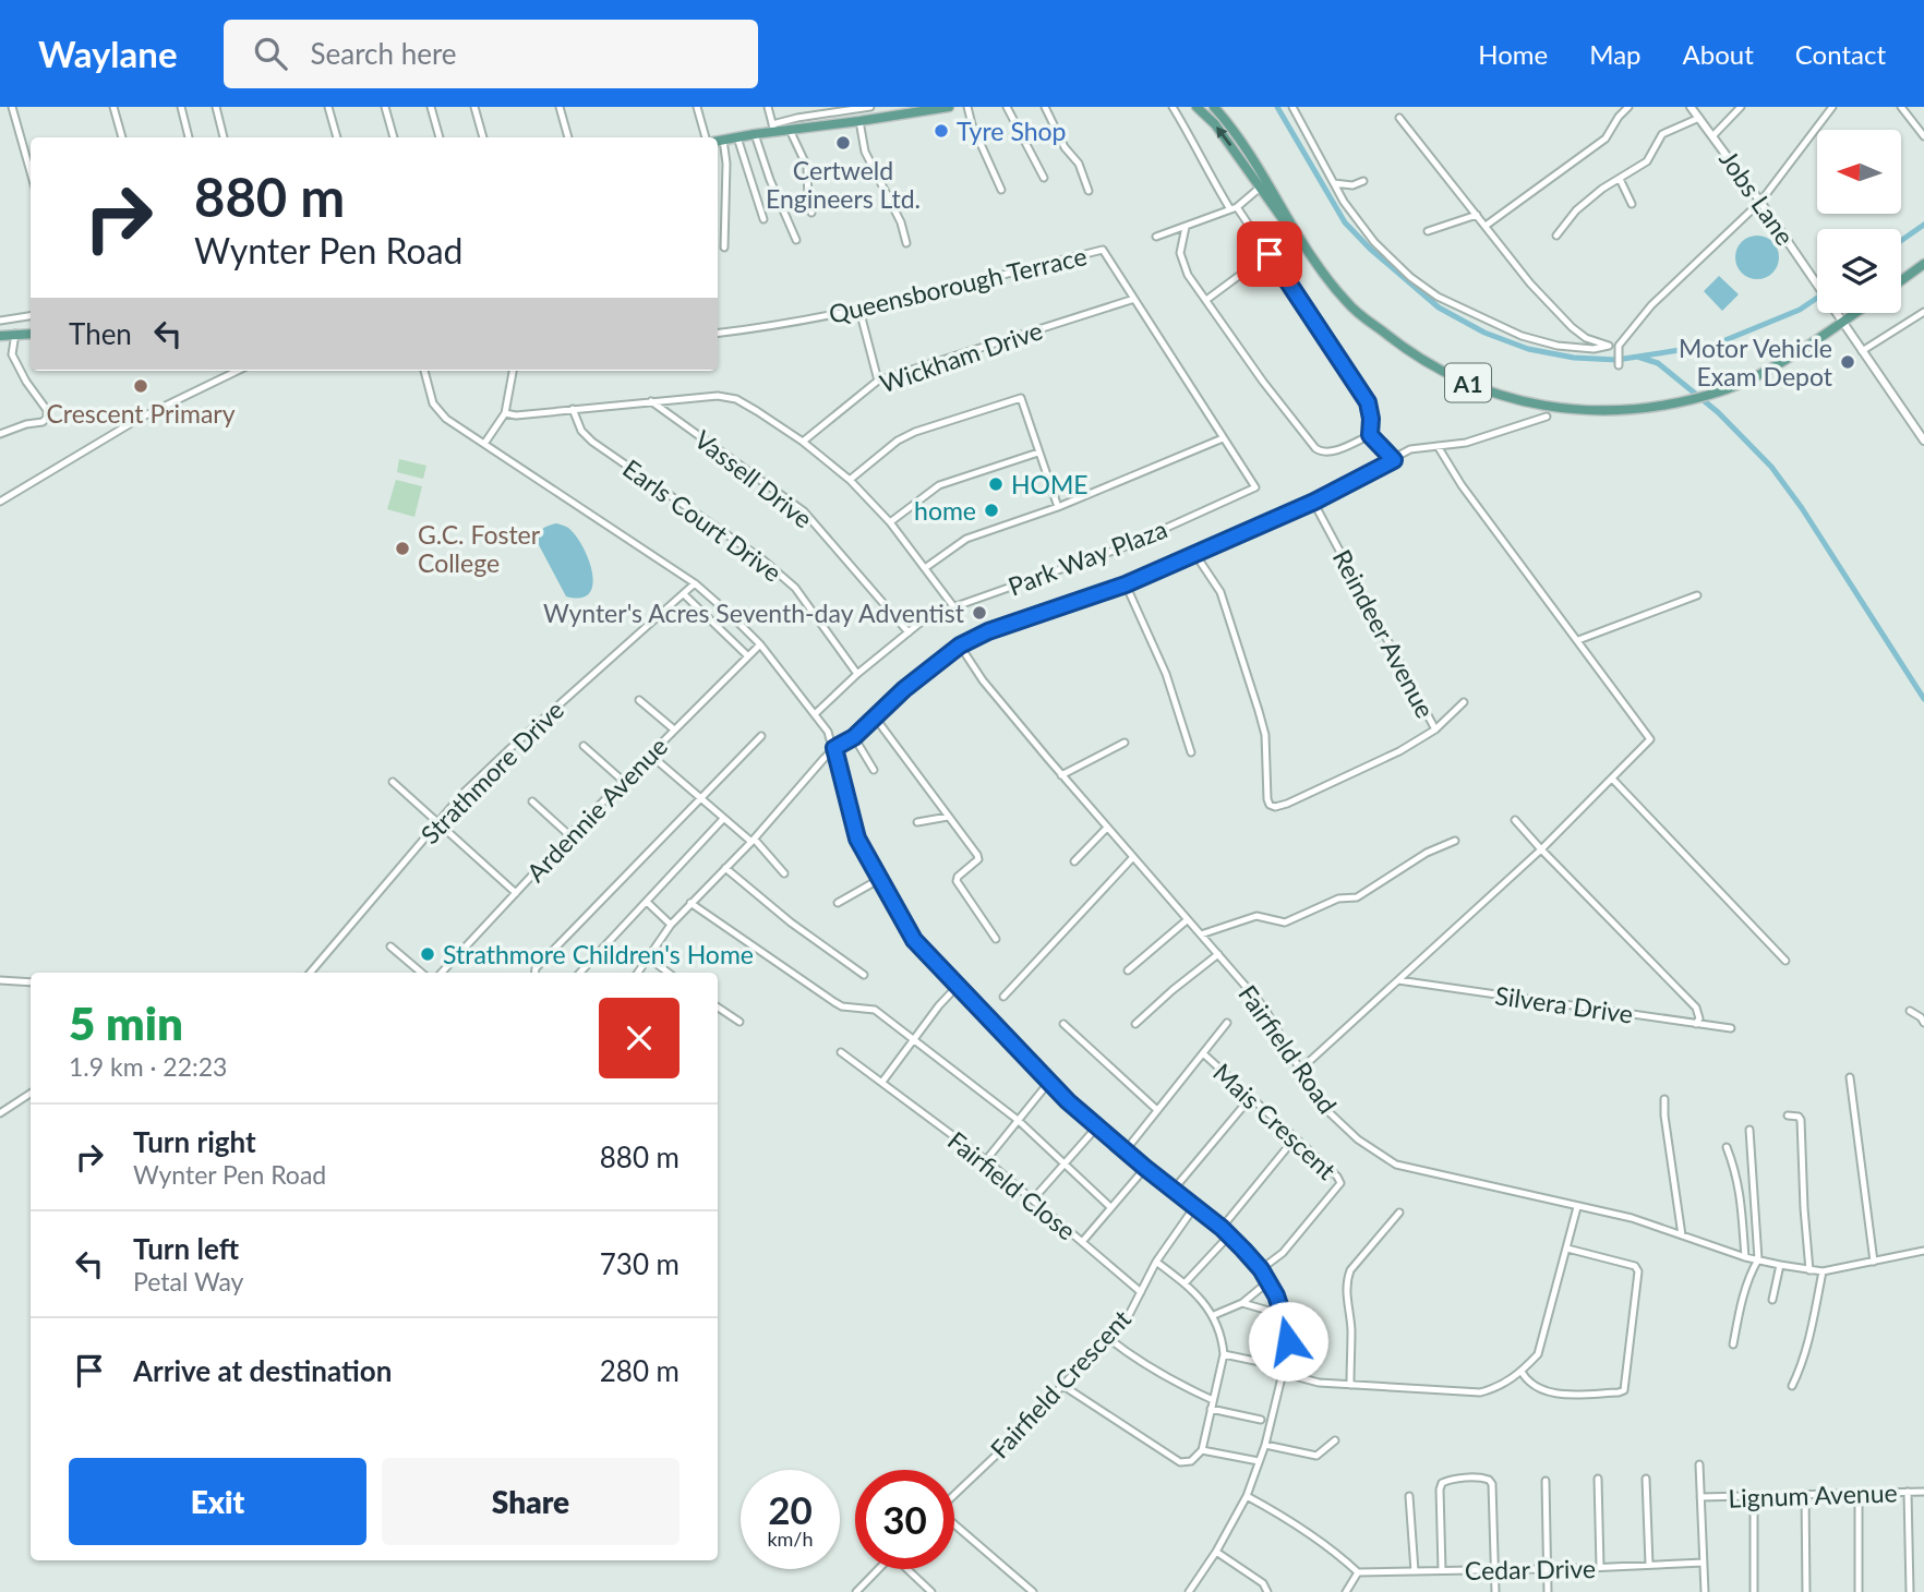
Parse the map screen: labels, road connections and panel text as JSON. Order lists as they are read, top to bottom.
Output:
{
  "streets": {
    "main road": ["A1"],
    "street": [
      "Jobs Lane",
      "Queensborough Terrace",
      "Wickham Drive",
      "Vassell Drive",
      "Earls Court Drive",
      "Park Way Plaza",
      "Reindeer Avenue",
      "Strathmore Drive",
      "Ardennie Avenue",
      "Silvera Drive",
      "Fairfield Road",
      "Mais Crescent",
      "Fairfield Close",
      "Fairfield Crescent",
      "Lignum Avenue",
      "Cedar Drive"
    ]
  },
  "crossings": [
    ["Jobs Lane", "A1"],
    ["Queensborough Terrace", "Wickham Drive"],
    ["Queensborough Terrace", "Park Way Plaza"],
    ["Vassell Drive", "Park Way Plaza"],
    ["Earls Court Drive", "Park Way Plaza"],
    ["Fairfield Close", "Fairfield Crescent"]
  ],
  "places": [
    "Tyre Shop",
    "Certweld Engineers Ltd.",
    "Motor Vehicle Exam Depot",
    "Crescent Primary",
    "HOME",
    "home",
    "G.C. Foster College",
    "Wynter's Acres Seventh-day Adventist",
    "Strathmore Children's Home"
  ],
  "north": "left",
  "page": {
    "header": "Waylane",
    "search": "Search here",
    "nav": [
      "Home",
      "Map",
      "About",
      "Contact"
    ],
    "turn": ["880 m", "Wynter Pen Road"],
    "then": "Then",
    "heading": ["5 min", "1.9 km · 22:23"],
    "list": [
      {
        "name": "Turn right",
        "note": "Wynter Pen Road",
        "value": "880 m"
      },
      {
        "name": "Turn left",
        "note": "Petal Way",
        "value": "730 m"
      },
      {
        "name": "Arrive at destination",
        "value": "280 m"
      }
    ],
    "buttons": ["Exit", "Share"],
    "speed": "20 km/h",
    "limit": "30"
  }
}
